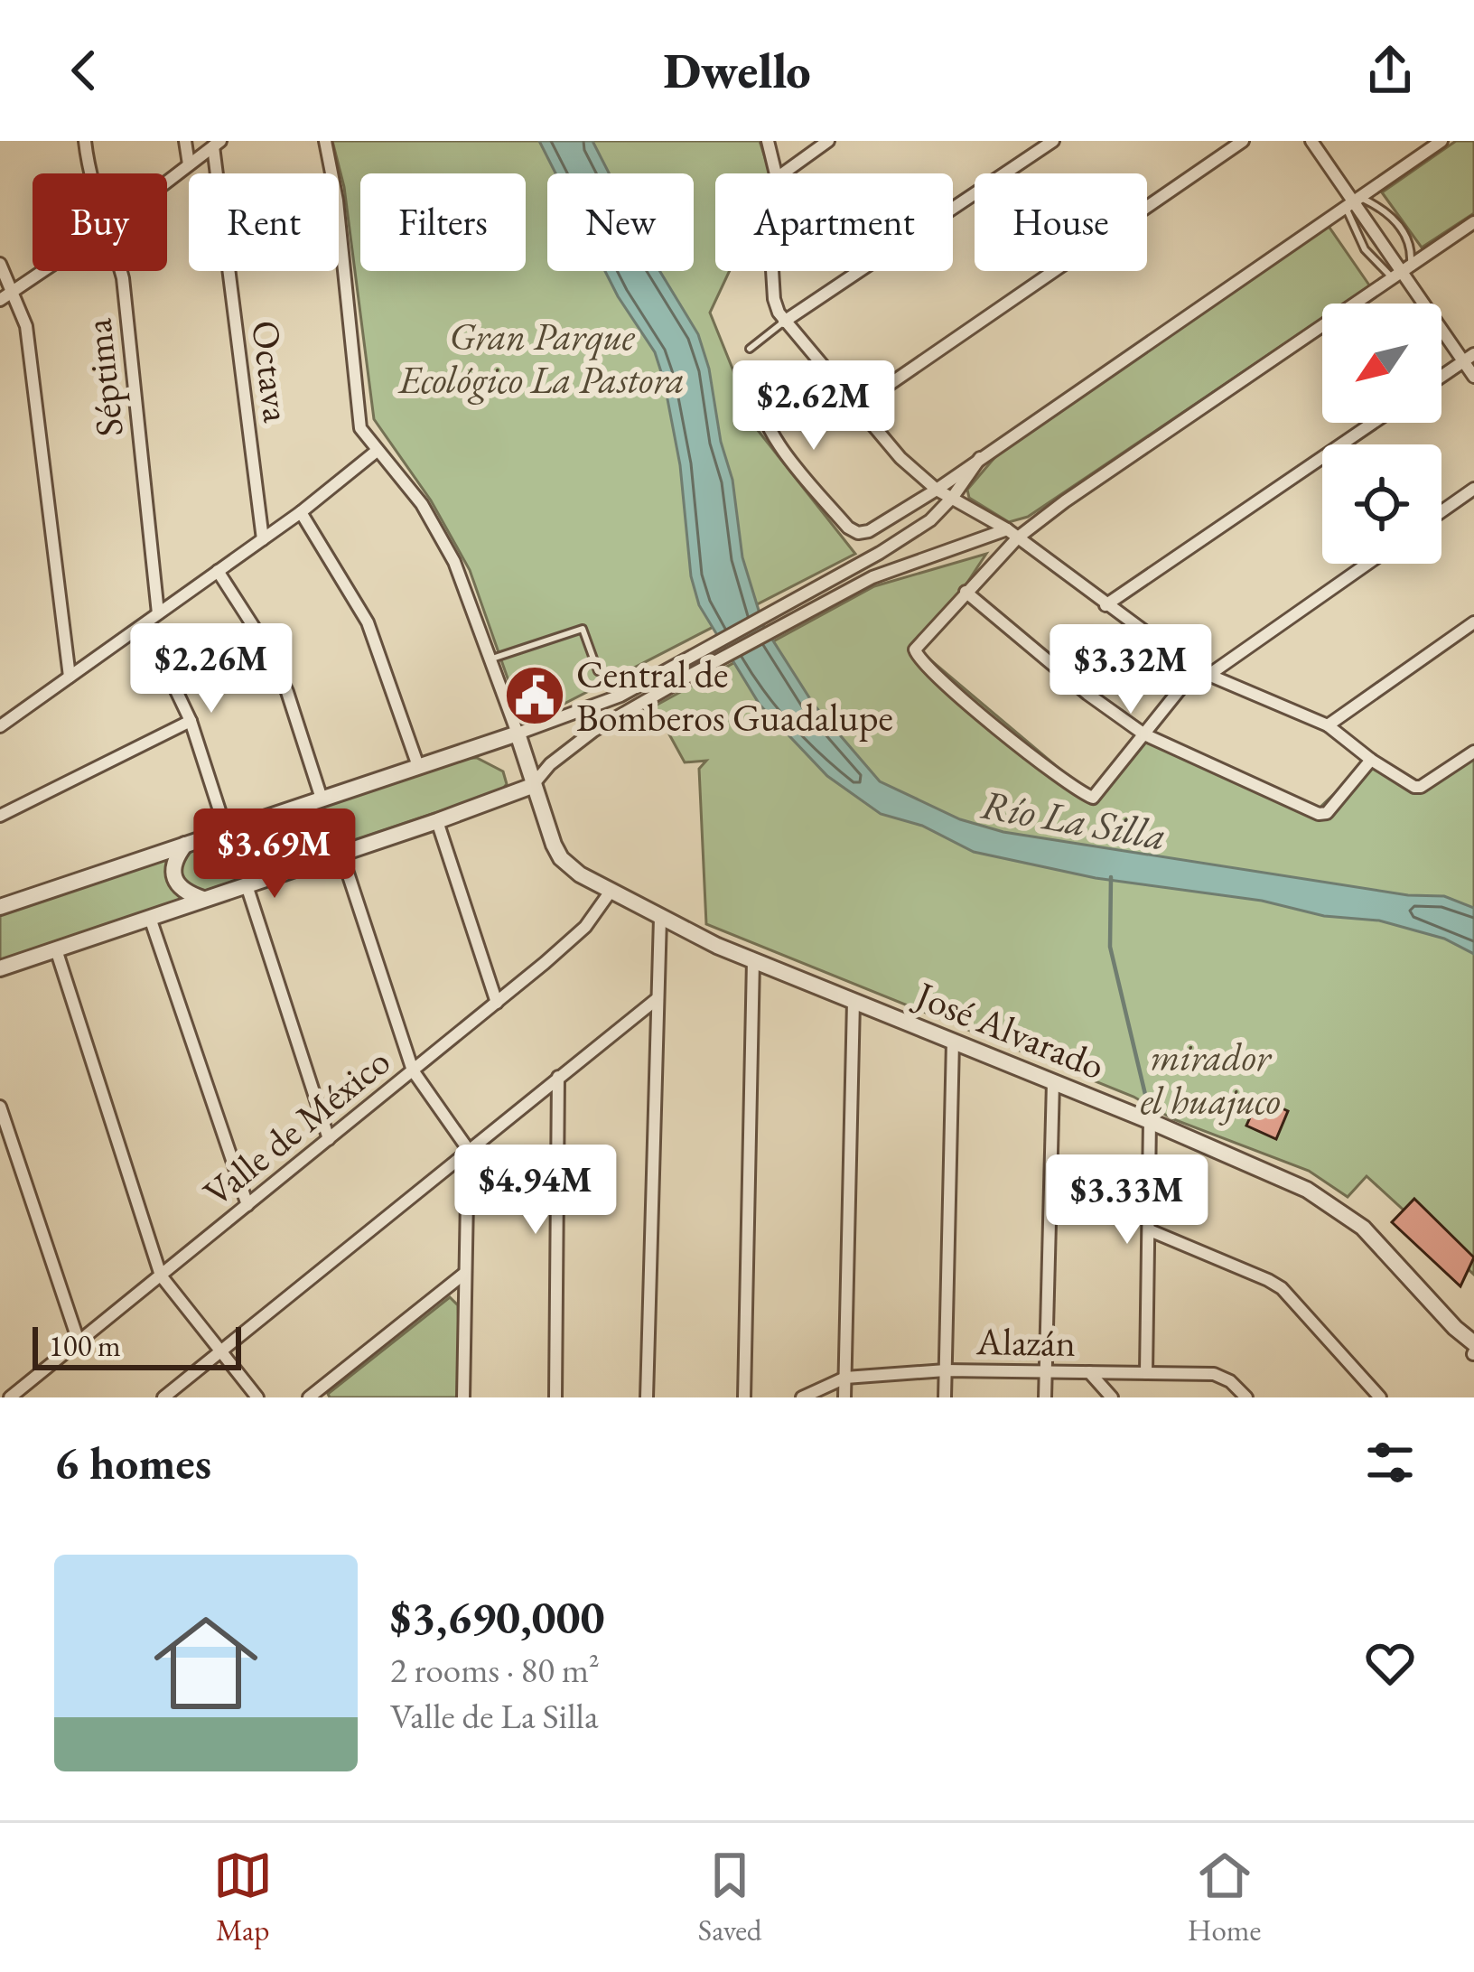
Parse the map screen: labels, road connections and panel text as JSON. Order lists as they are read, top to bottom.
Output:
{
  "streets": {
    "street": [
      "Octava",
      "Séptima",
      "José Alvarado",
      "Valle de México",
      "Alazán"
    ]
  },
  "crossings": [
    ["José Alvarado", "Valle de México"]
  ],
  "water": ["Río La Silla"],
  "parks": ["Gran Parque Ecológico La Pastora", "mirador el huajuco"],
  "places": {
    "public building": ["Central de Bomberos Guadalupe"]
  },
  "scale_bar": "100 m",
  "north": "bottom left",
  "page": {
    "header": "Dwello",
    "chip": [
      "Buy",
      "Rent",
      "Filters",
      "New",
      "Apartment",
      "House"
    ],
    "price": [
      "$2.62M",
      "$2.26M",
      "$3.32M",
      "$3.69M",
      "$4.94M",
      "$3.33M"
    ],
    "scale": "100 m",
    "heading": "6 homes",
    "list": [
      {
        "name": "$3,690,000",
        "note": "2 rooms · 80 m² · Valle de La Silla"
      }
    ],
    "tabs": ["Map", "Saved", "Home"]
  }
}
